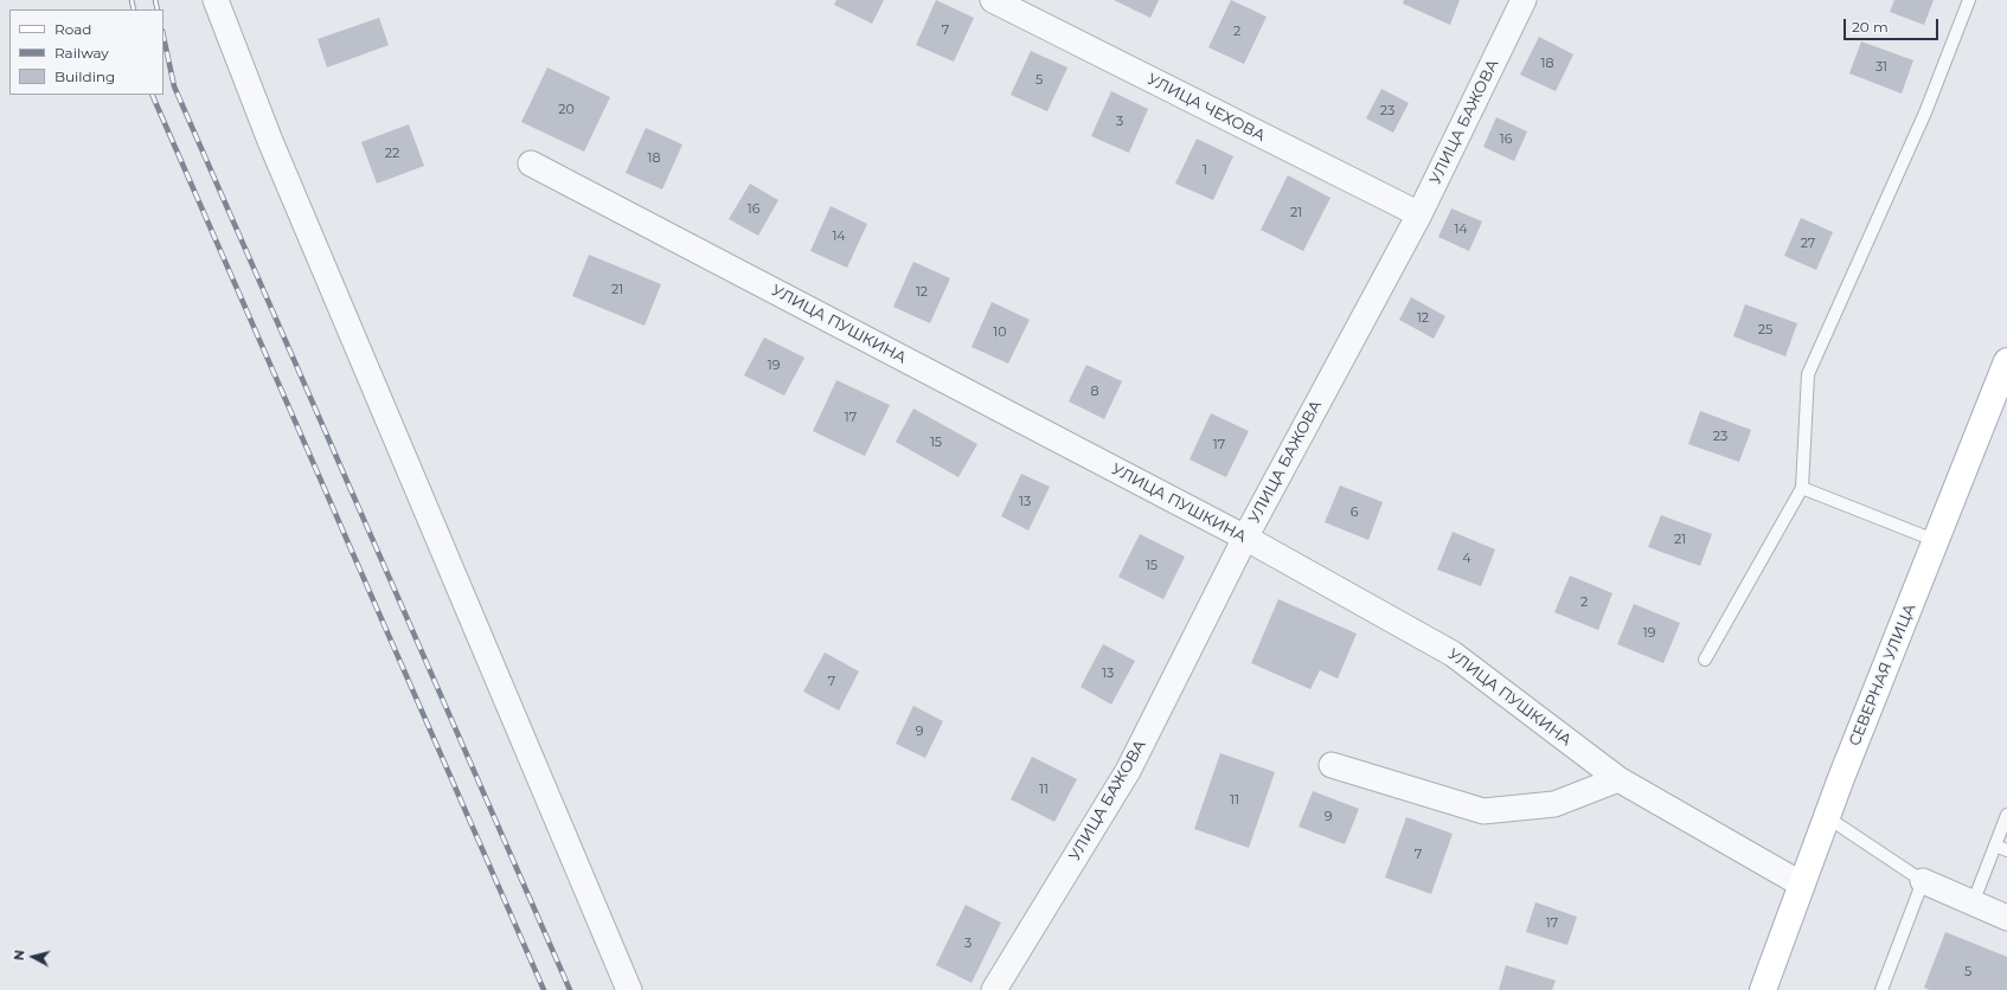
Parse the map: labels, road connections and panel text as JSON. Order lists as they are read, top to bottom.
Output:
{
  "streets": {
    "main road": ["СЕВЕРНАЯ УЛИЦА"],
    "street": ["УЛИЦА ЧЕХОВА", "УЛИЦА БАЖОВА", "УЛИЦА ПУШКИНА"]
  },
  "crossings": [
    ["УЛИЦА ЧЕХОВА", "УЛИЦА БАЖОВА"],
    ["УЛИЦА БАЖОВА", "УЛИЦА ПУШКИНА"],
    ["УЛИЦА ПУШКИНА", "СЕВЕРНАЯ УЛИЦА"]
  ],
  "house_numbers": [
    "7",
    "2",
    "18",
    "31",
    "5",
    "20",
    "23",
    "3",
    "16",
    "22",
    "18",
    "1",
    "16",
    "21",
    "14",
    "14",
    "27",
    "21",
    "12",
    "12",
    "25",
    "10",
    "19",
    "8",
    "17",
    "23",
    "15",
    "17",
    "13",
    "6",
    "21",
    "4",
    "15",
    "2",
    "19",
    "13",
    "7",
    "9",
    "11",
    "11",
    "9",
    "7",
    "17",
    "3",
    "5"
  ],
  "legend": ["Road", "Railway", "Building"],
  "scale_bar": "20 m",
  "north": "left"
}
